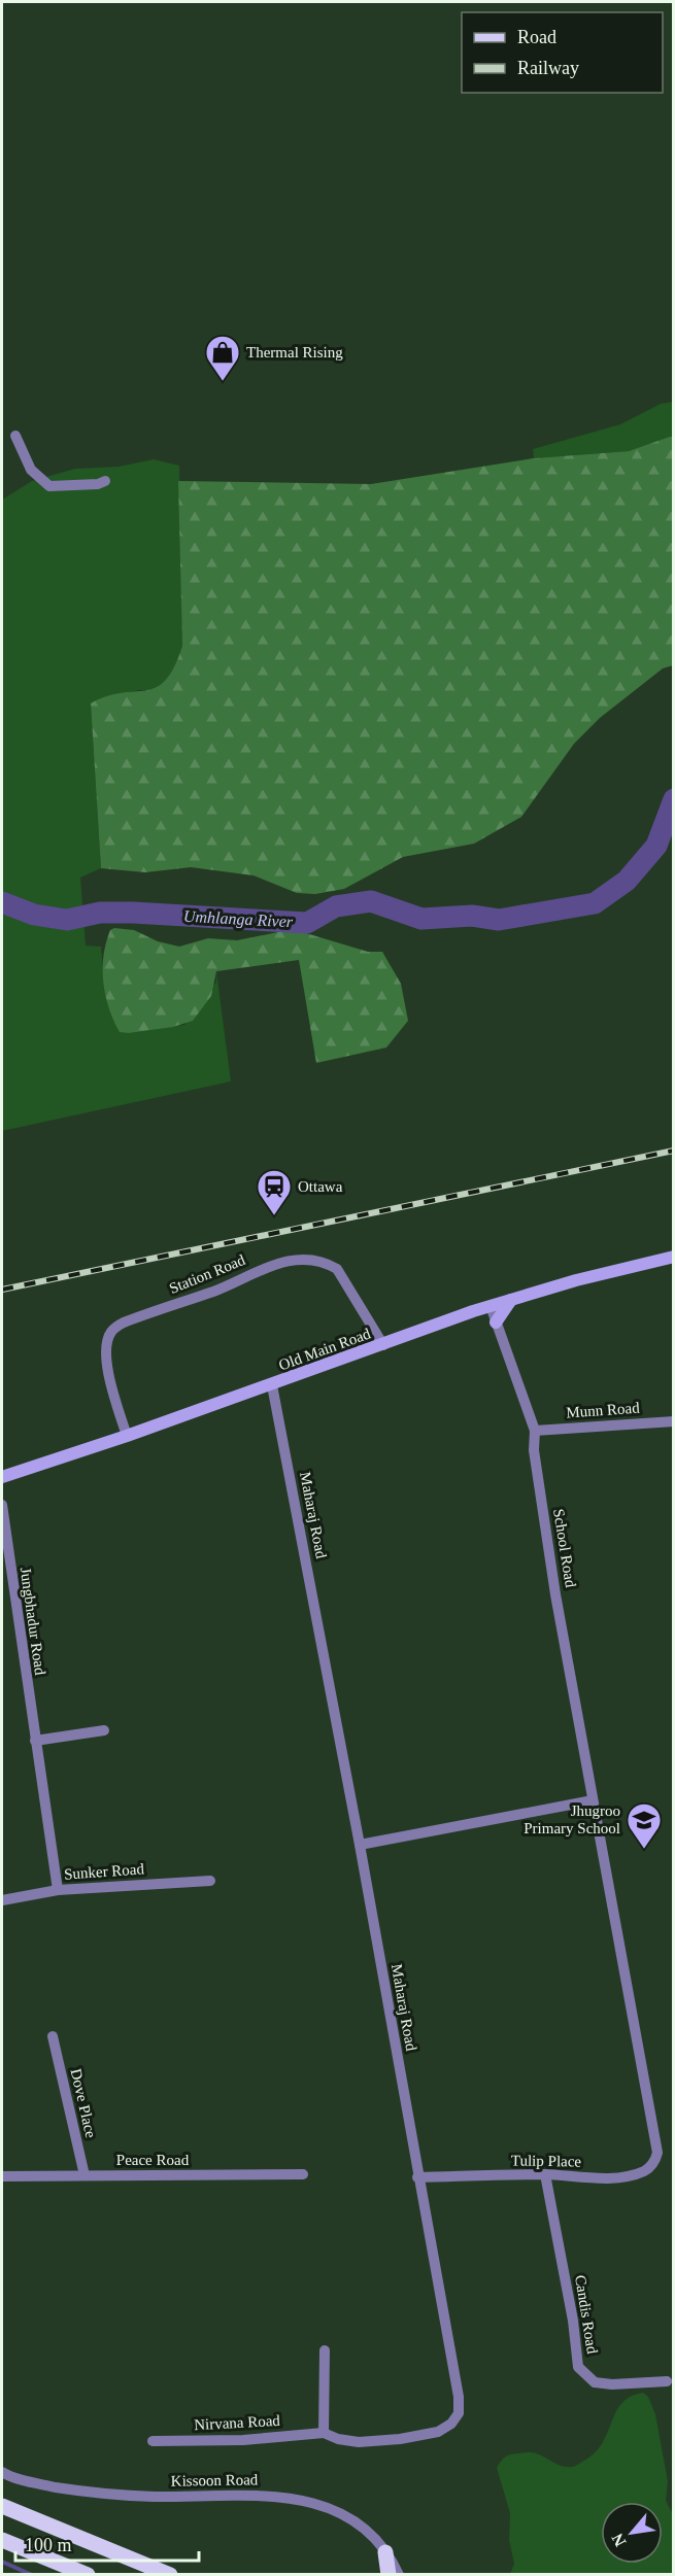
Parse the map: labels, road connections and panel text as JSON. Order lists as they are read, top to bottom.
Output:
{
  "streets": {
    "street": [
      "Station Road",
      "Old Main Road",
      "Munn Road",
      "Maharaj Road",
      "School Road",
      "Jungbhadur Road",
      "Sunker Road",
      "Dove Place",
      "Peace Road",
      "Tulip Place",
      "Candis Road",
      "Nirvana Road",
      "Kissoon Road"
    ]
  },
  "crossings": [
    ["Station Road", "Old Main Road"],
    ["Old Main Road", "Maharaj Road"],
    ["Old Main Road", "School Road"],
    ["Munn Road", "School Road"],
    ["Maharaj Road", "Tulip Place"],
    ["Maharaj Road", "Nirvana Road"],
    ["School Road", "Tulip Place"],
    ["Jungbhadur Road", "Sunker Road"],
    ["Dove Place", "Peace Road"],
    ["Tulip Place", "Candis Road"]
  ],
  "water": ["Umhlanga River"],
  "places": {
    "shop": ["Thermal Rising"],
    "station": ["Ottawa"],
    "school or university": ["Jhugroo Primary School"]
  },
  "legend": ["Road", "Railway"],
  "scale_bar": "100 m",
  "north": "bottom left"
}
